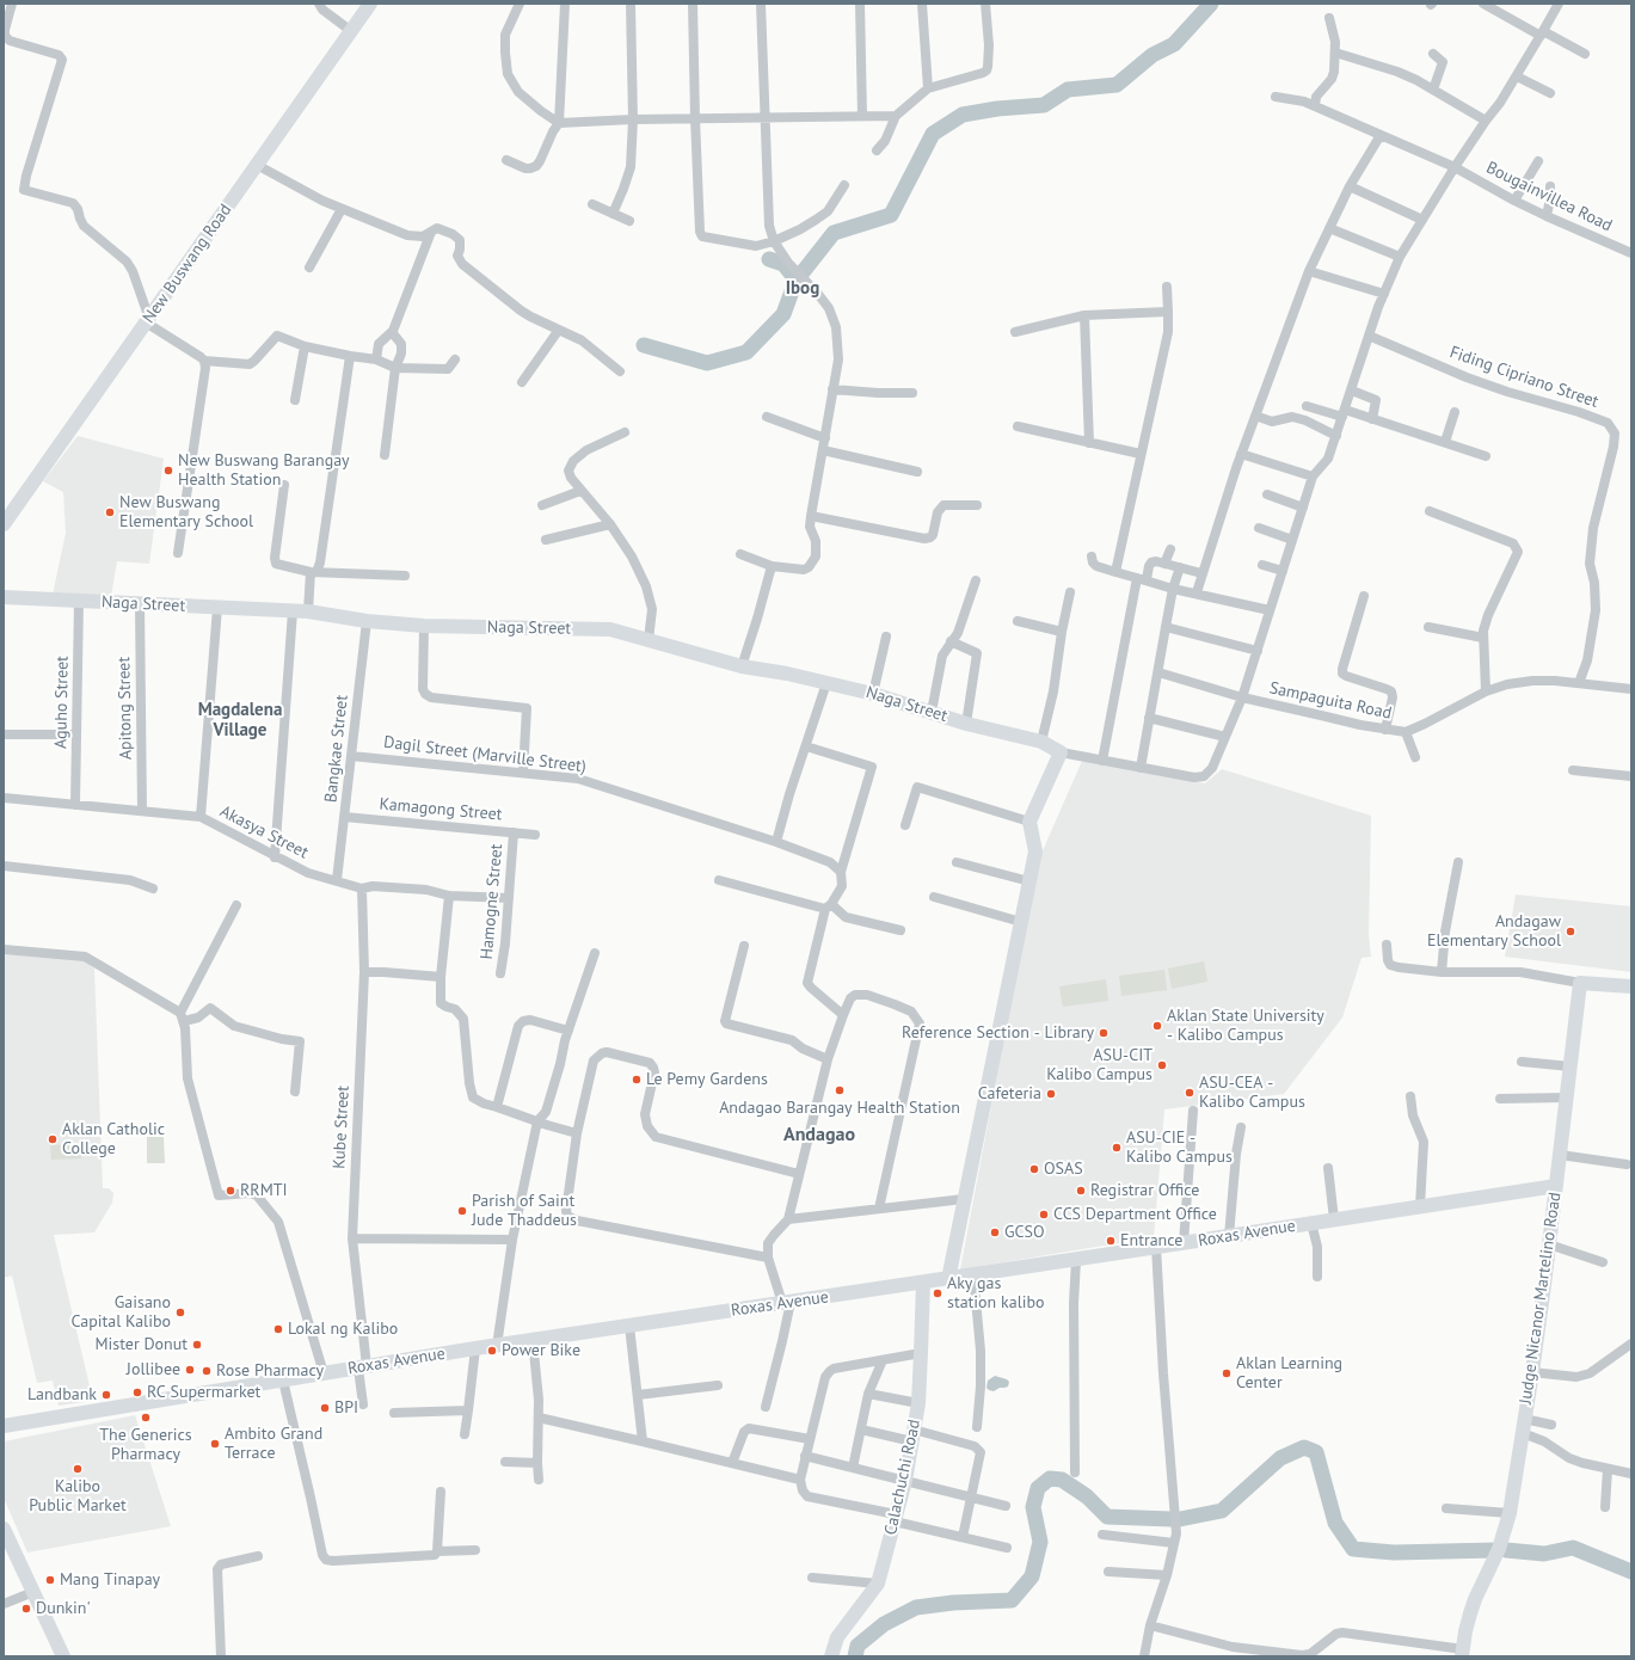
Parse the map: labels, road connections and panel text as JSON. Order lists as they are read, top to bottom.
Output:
{
  "streets": {
    "street": [
      "Bougainvillea Road",
      "New Buswang Road",
      "Fiding Cipriano Street",
      "Naga Street",
      "Sampaguita Road",
      "Aguho Street",
      "Apitong Street",
      "Bangkae Street",
      "Dagil Street (Marville Street)",
      "Kamagong Street",
      "Akasya Street",
      "Hamogne Street",
      "Kube Street",
      "Roxas Avenue",
      "Judge Nicanor Martelino Road",
      "Calachuchi Road"
    ]
  },
  "crossings": [
    ["Fiding Cipriano Street", "Sampaguita Road"],
    ["Naga Street", "Aguho Street"],
    ["Naga Street", "Apitong Street"],
    ["Naga Street", "Bangkae Street"],
    ["Aguho Street", "Akasya Street"],
    ["Apitong Street", "Akasya Street"],
    ["Bangkae Street", "Dagil Street (Marville Street)"],
    ["Bangkae Street", "Kamagong Street"],
    ["Bangkae Street", "Akasya Street"],
    ["Kamagong Street", "Hamogne Street"],
    ["Akasya Street", "Hamogne Street"],
    ["Akasya Street", "Kube Street"],
    ["Kube Street", "Roxas Avenue"],
    ["Roxas Avenue", "Judge Nicanor Martelino Road"],
    ["Roxas Avenue", "Calachuchi Road"]
  ],
  "districts": ["Ibog", "Magdalena Village", "Andagao"],
  "places": [
    "New Buswang Barangay Health Station",
    "New Buswang Elementary School",
    "Andagaw Elementary School",
    "Aklan State University - Kalibo Campus",
    "Reference Section - Library",
    "ASU-CIT Kalibo Campus",
    "Le Pemy Gardens",
    "Andagao Barangay Health Station",
    "ASU-CEA - Kalibo Campus",
    "Cafeteria",
    "Aklan Catholic College",
    "ASU-CIE - Kalibo Campus",
    "OSAS",
    "RRMTI",
    "Registrar Office",
    "Parish of Saint Jude Thaddeus",
    "CCS Department Office",
    "GCSO",
    "Entrance",
    "Aky gas station kalibo",
    "Gaisano Capital Kalibo",
    "Lokal ng Kalibo",
    "Mister Donut",
    "Power Bike",
    "Jollibee",
    "Rose Pharmacy",
    "Aklan Learning Center",
    "RC Supermarket",
    "Landbank",
    "BPI",
    "The Generics Pharmacy",
    "Ambito Grand Terrace",
    "Kalibo Public Market",
    "Mang Tinapay",
    "Dunkin'"
  ]
}
